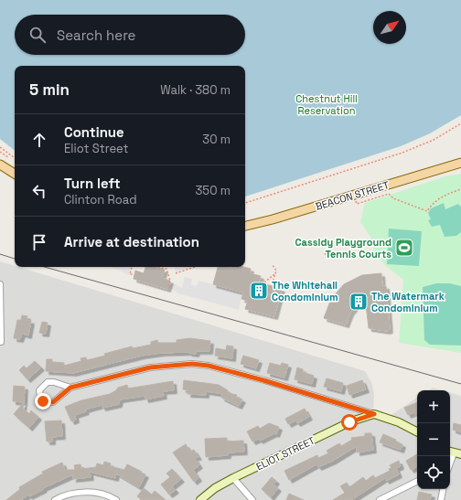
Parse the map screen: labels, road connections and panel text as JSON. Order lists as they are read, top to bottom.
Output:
{
  "streets": {
    "main road": ["BEACON STREET"],
    "street": ["ELIOT STREET"]
  },
  "parks": ["Chestnut Hill Reservation"],
  "places": {
    "sports": ["Cassidy Playground Tennis Courts"],
    "building": ["The Whitehall Condominium", "The Watermark Condominium"]
  },
  "north": "top right",
  "page": {
    "search": "Search here",
    "heading": ["5 min", "Walk · 380 m"],
    "list": [
      ["Continue", "Eliot Street", "30 m"],
      ["Turn left", "Clinton Road", "350 m"],
      "Arrive at destination"
    ],
    "map_buttons": ["+", "−"]
  }
}
